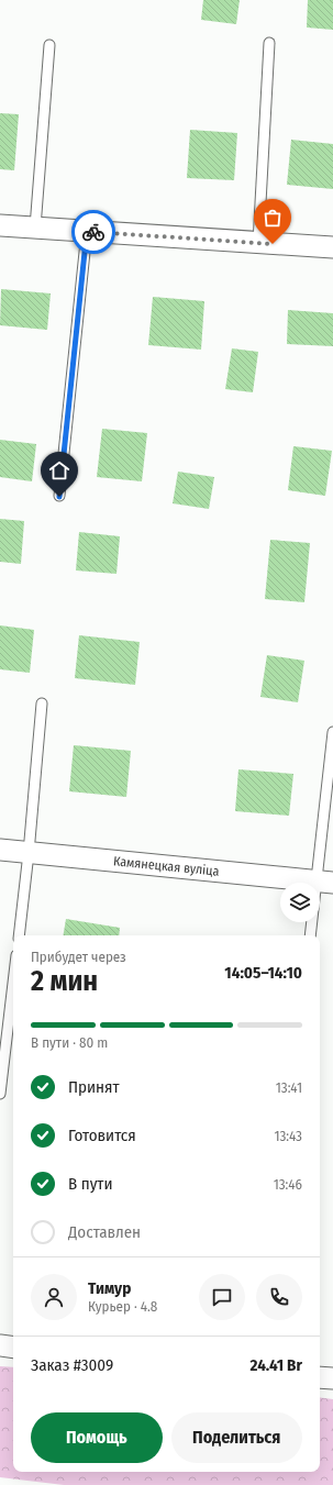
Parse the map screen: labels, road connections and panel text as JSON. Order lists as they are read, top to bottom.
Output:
{
  "streets": {
    "street": ["Камянецкая вуліца"]
  },
  "page": {
    "heading": ["2 мин", "Прибудет через", "14:05–14:10"],
    "panel": [
      "Тимур",
      "Курьер · 4.8",
      "Заказ #3009",
      "24.41 Br"
    ],
    "bar": "В пути · 80 m",
    "list": [
      ["Принят", "13:41"],
      ["Готовится", "13:43"],
      ["В пути", "13:46"],
      "Доставлен"
    ],
    "buttons": ["Помощь", "Поделиться"]
  }
}
